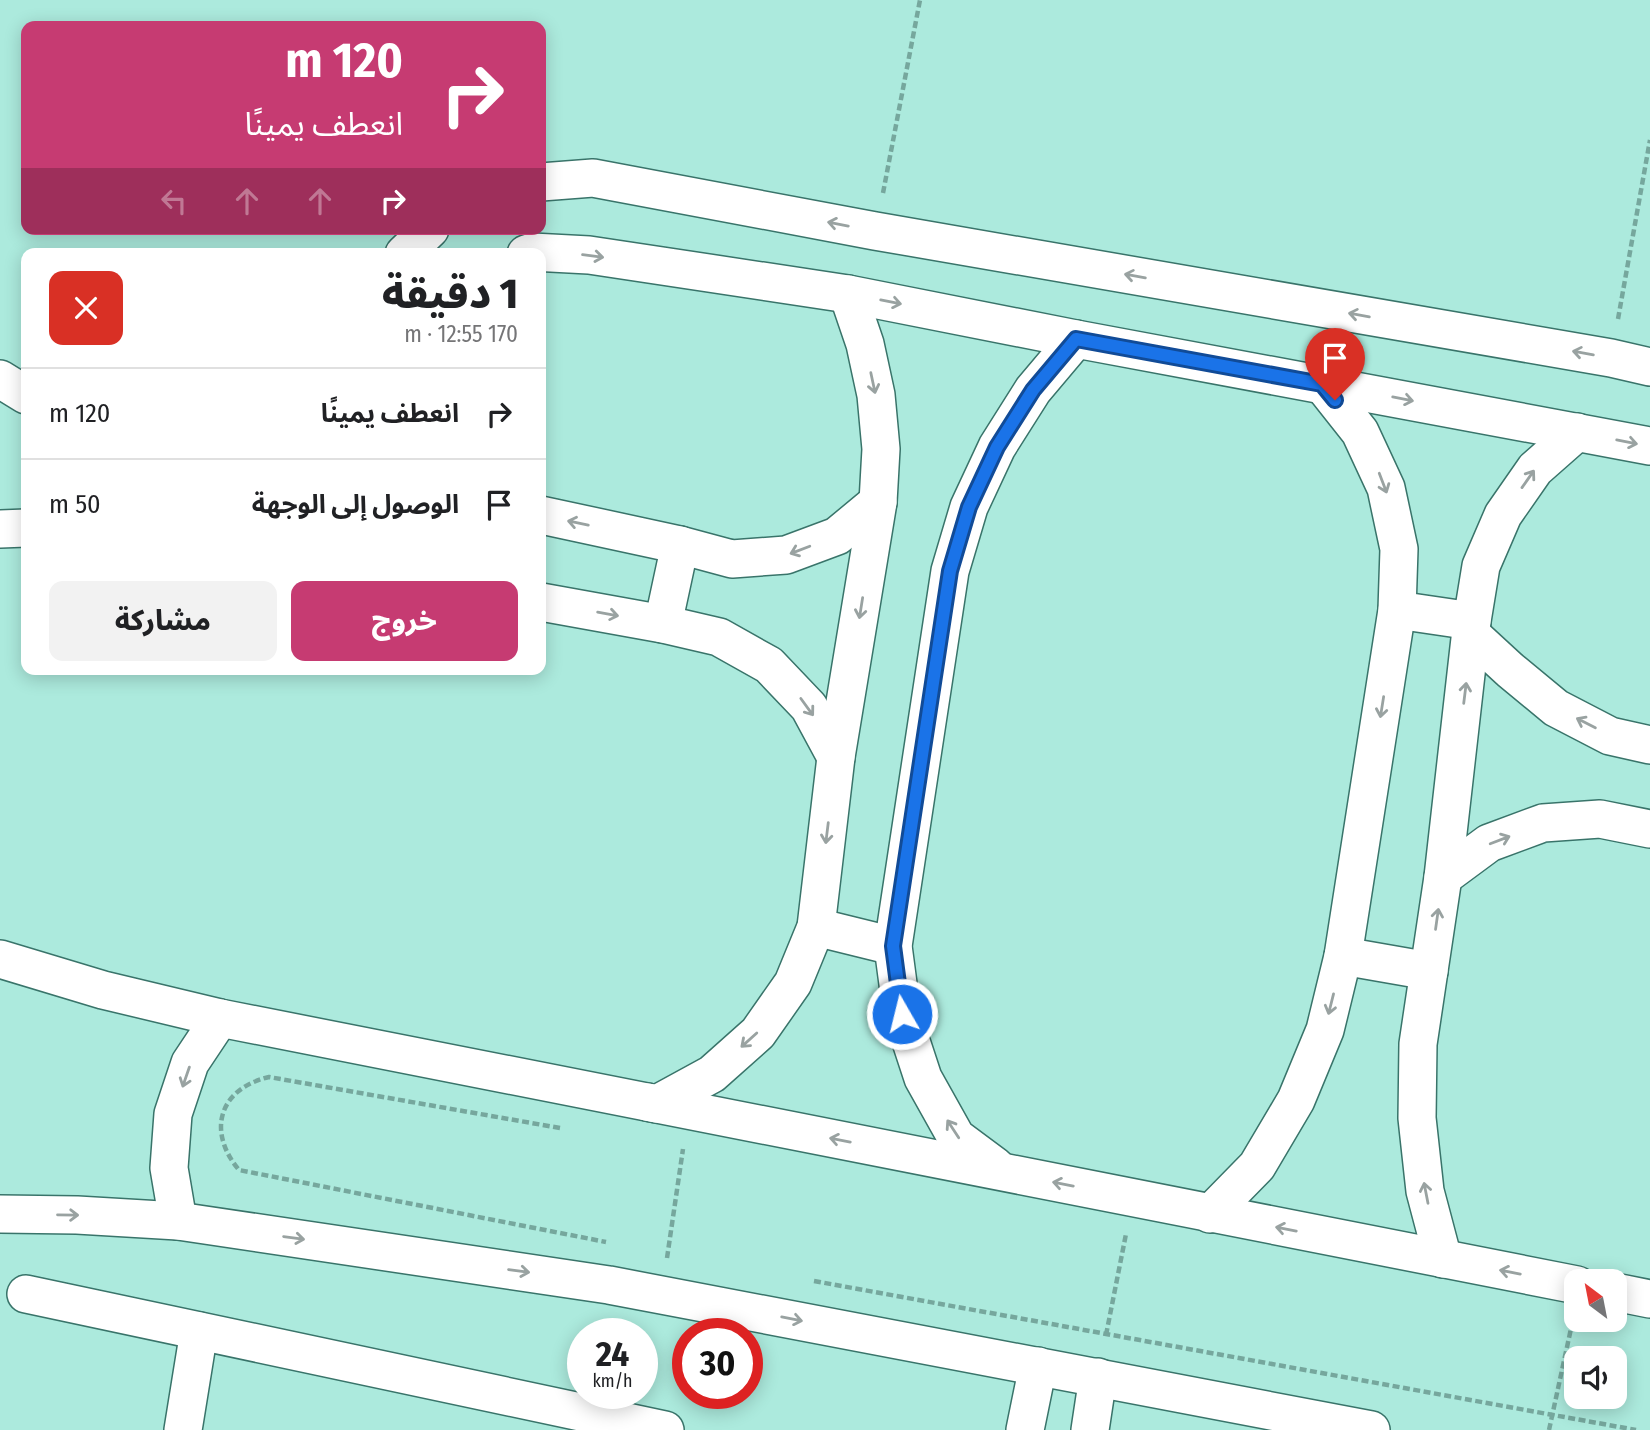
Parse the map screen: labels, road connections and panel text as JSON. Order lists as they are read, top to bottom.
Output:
{
  "north": "top left",
  "page": {
    "turn": ["120 m", "انعطف يمينًا"],
    "heading": ["1 دقيقة", "170 m · 12:55"],
    "list": [
      {
        "name": "انعطف يمينًا",
        "value": "120 m"
      },
      {
        "name": "الوصول إلى الوجهة",
        "value": "50 m"
      }
    ],
    "buttons": ["خروج", "مشاركة"],
    "speed": "24 km/h",
    "limit": "30"
  }
}
